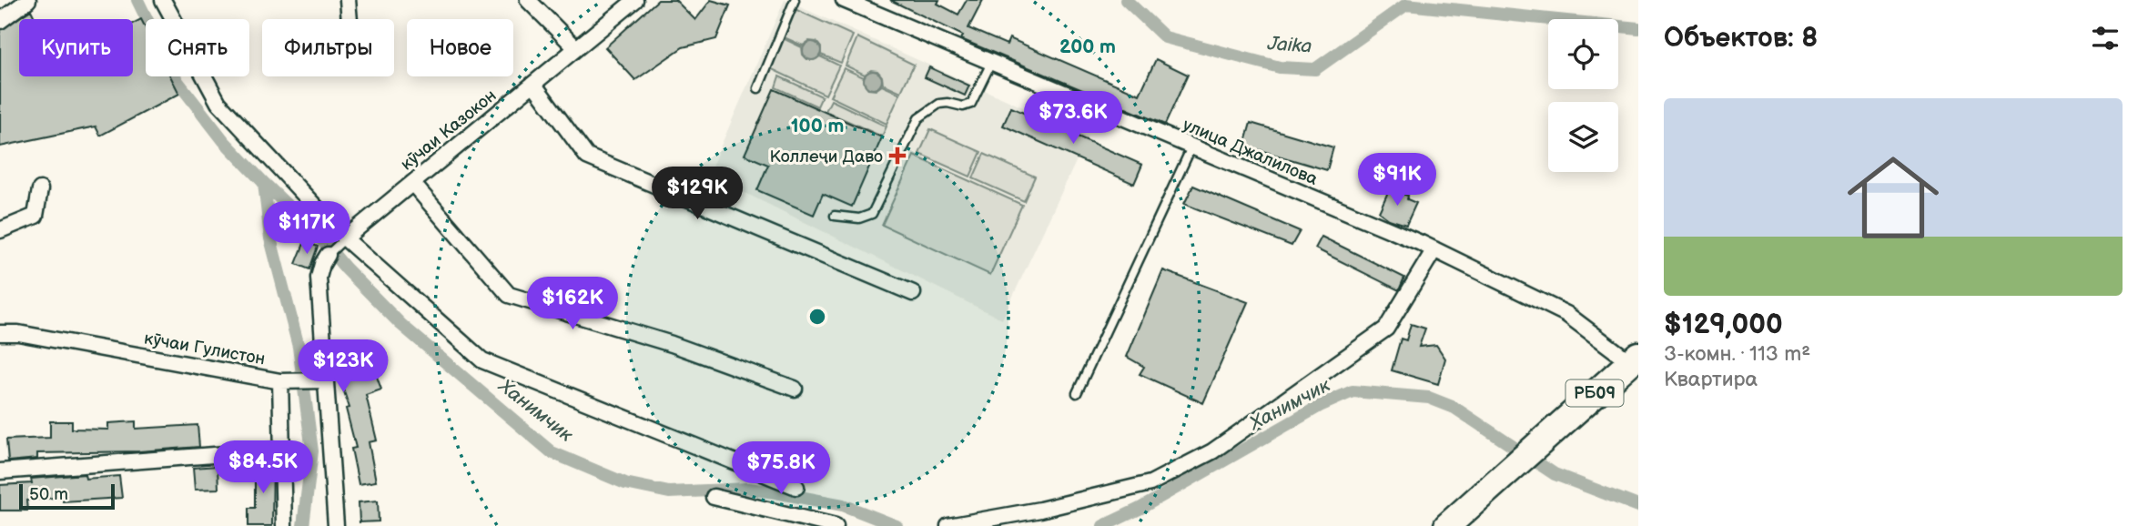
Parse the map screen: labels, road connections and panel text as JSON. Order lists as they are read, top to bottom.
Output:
{
  "streets": {
    "highway": ["РБ09"],
    "street": ["кӯчаи Казокон", "улица Джалилова", "кӯчаи Гулистон"]
  },
  "crossings": [
    ["улица Джалилова", "РБ09"]
  ],
  "water": ["Jaika", "Ханимчик"],
  "places": {
    "health": ["Коллеҷи Даво"]
  },
  "scale_bar": "50 m",
  "page": {
    "heading": "Объектов: 8",
    "chip": [
      "Купить",
      "Снять",
      "Фильтры",
      "Новое"
    ],
    "list": [
      {
        "name": "$129,000",
        "note": "3-комн. · 113 m² · Квартира"
      }
    ],
    "price": [
      "$73.6K",
      "$91K",
      "$129K",
      "$117K",
      "$162K",
      "$123K",
      "$84.5K",
      "$75.8K"
    ],
    "scale": "50 m"
  },
  "rings": ["200 m", "100 m"]
}
